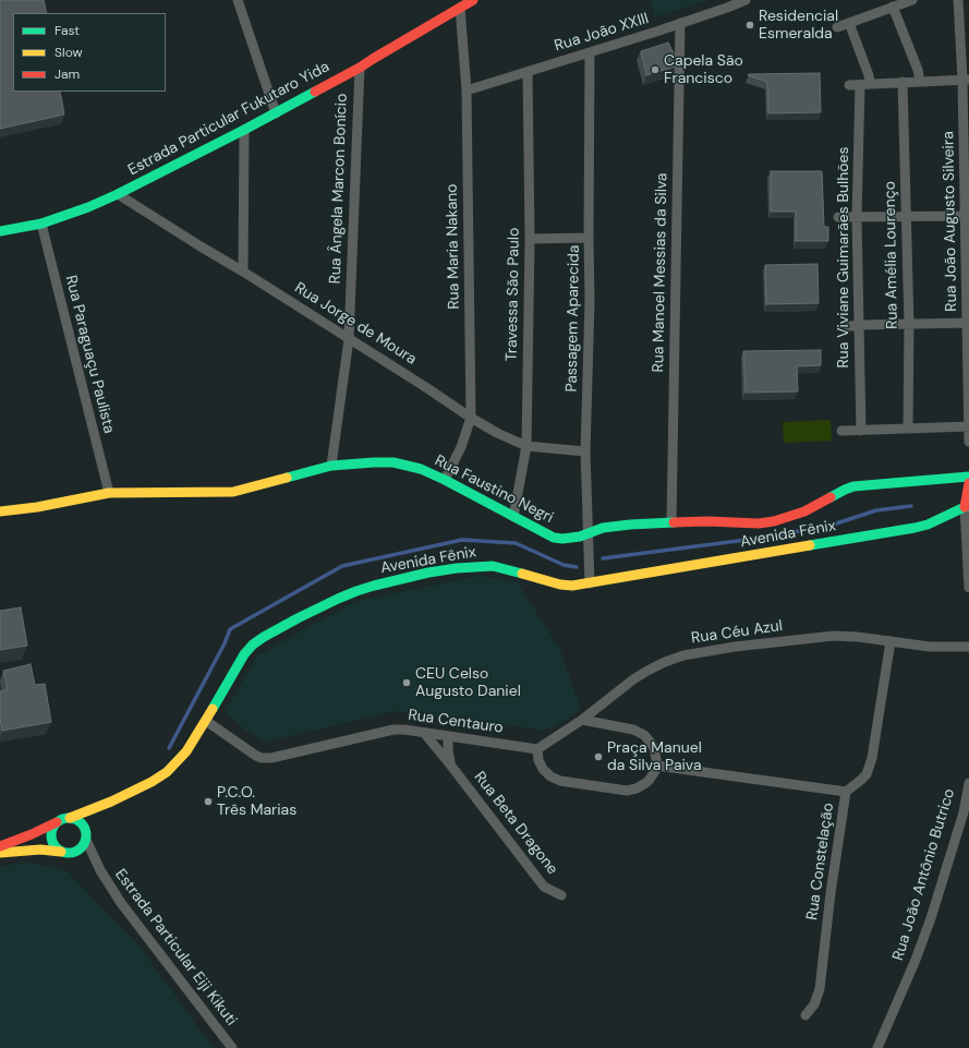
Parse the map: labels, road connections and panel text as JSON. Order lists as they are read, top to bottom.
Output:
{
  "streets": {
    "street": [
      "Rua João XXIII",
      "Estrada Particular Fukutaro Yida",
      "Rua Ângela Marcon Bonício",
      "Rua João Augusto Silveira",
      "Rua Maria Nakano",
      "Rua Amélia Lourenço",
      "Rua Viviane Guimarães Bulhões",
      "Rua Manoel Messias da Silva",
      "Travessa São Paulo",
      "Passagem Aparecida",
      "Rua Jorge de Moura",
      "Rua Paraguaçu Paulista",
      "Rua Faustino Negri",
      "Avenida Fênix",
      "Rua Céu Azul",
      "Rua Centauro",
      "Rua Beta Dragone",
      "Rua Constelação",
      "Rua João Antônio Butrico",
      "Estrada Particular Eiji Kikuti"
    ]
  },
  "crossings": [
    ["Rua João XXIII", "Rua Maria Nakano"],
    ["Rua João XXIII", "Rua Manoel Messias da Silva"],
    ["Rua João XXIII", "Travessa São Paulo"],
    ["Rua João XXIII", "Passagem Aparecida"],
    ["Estrada Particular Fukutaro Yida", "Rua Ângela Marcon Bonício"],
    ["Estrada Particular Fukutaro Yida", "Rua Maria Nakano"],
    ["Estrada Particular Fukutaro Yida", "Rua Jorge de Moura"],
    ["Estrada Particular Fukutaro Yida", "Rua Paraguaçu Paulista"],
    ["Rua Ângela Marcon Bonício", "Rua Jorge de Moura"],
    ["Rua Ângela Marcon Bonício", "Rua Faustino Negri"],
    ["Rua Maria Nakano", "Rua Jorge de Moura"],
    ["Rua Maria Nakano", "Rua Faustino Negri"],
    ["Rua Manoel Messias da Silva", "Rua Faustino Negri"],
    ["Travessa São Paulo", "Rua Jorge de Moura"],
    ["Travessa São Paulo", "Rua Faustino Negri"],
    ["Passagem Aparecida", "Rua Jorge de Moura"],
    ["Passagem Aparecida", "Rua Faustino Negri"],
    ["Passagem Aparecida", "Avenida Fênix"],
    ["Rua Paraguaçu Paulista", "Rua Faustino Negri"],
    ["Avenida Fênix", "Rua Centauro"],
    ["Avenida Fênix", "Estrada Particular Eiji Kikuti"],
    ["Rua Céu Azul", "Rua Centauro"],
    ["Rua Céu Azul", "Rua Constelação"],
    ["Rua Centauro", "Rua Beta Dragone"]
  ],
  "places": [
    "Residencial Esmeralda",
    "Capela São Francisco",
    "CEU Celso Augusto Daniel",
    "Praça Manuel da Silva Paiva",
    "P.C.O. Três Marias"
  ],
  "legend": ["Fast", "Slow", "Jam"]
}
